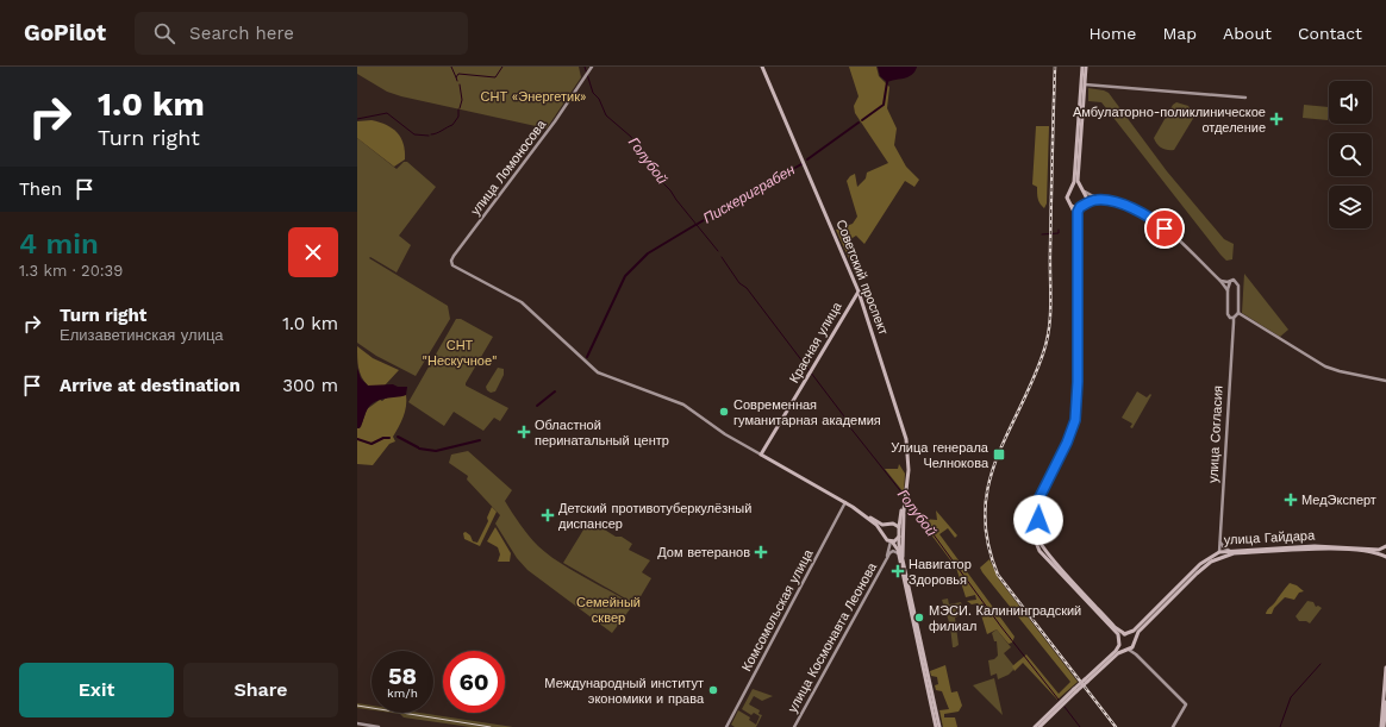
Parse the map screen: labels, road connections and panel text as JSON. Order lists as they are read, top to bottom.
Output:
{
  "streets": {
    "main road": [
      "улица Ломоносова",
      "Советский проспект",
      "Красная улица",
      "улица Согласия",
      "улица Гайдара",
      "Комсомольская улица",
      "улица Космонавта Леонова"
    ]
  },
  "crossings": [
    ["улица Ломоносова", "Красная улица"],
    ["Советский проспект", "Красная улица"],
    ["Советский проспект", "улица Космонавта Леонова"],
    ["улица Согласия", "улица Гайдара"]
  ],
  "water": ["Голубой", "Пискериграбен"],
  "parks": ["СНТ «Энергетик»", "СНТ \"Нескучное\"", "Семейный сквер"],
  "places": {
    "health": [
      "Амбулаторно-поликлиническое отделение",
      "Областной перинатальный центр",
      "МедЭксперт",
      "Детский противотуберкулёзный диспансер",
      "Дом ветеранов",
      "Навигатор Здоровья"
    ],
    "other": ["Современная гуманитарная академия", "МЭСИ. Калининградский филиал", "Международный институт экономики и права"],
    "transit": ["Улица генерала Челнокова"]
  },
  "page": {
    "header": "GoPilot",
    "search": "Search here",
    "nav": [
      "Home",
      "Map",
      "About",
      "Contact"
    ],
    "turn": ["1.0 km", "Turn right"],
    "then": "Then",
    "heading": ["4 min", "1.3 km · 20:39"],
    "list": [
      {
        "name": "Turn right",
        "note": "Елизаветинская улица",
        "value": "1.0 km"
      },
      {
        "name": "Arrive at destination",
        "value": "300 m"
      }
    ],
    "speed": "58 km/h",
    "limit": "60",
    "buttons": ["Exit", "Share"]
  }
}
